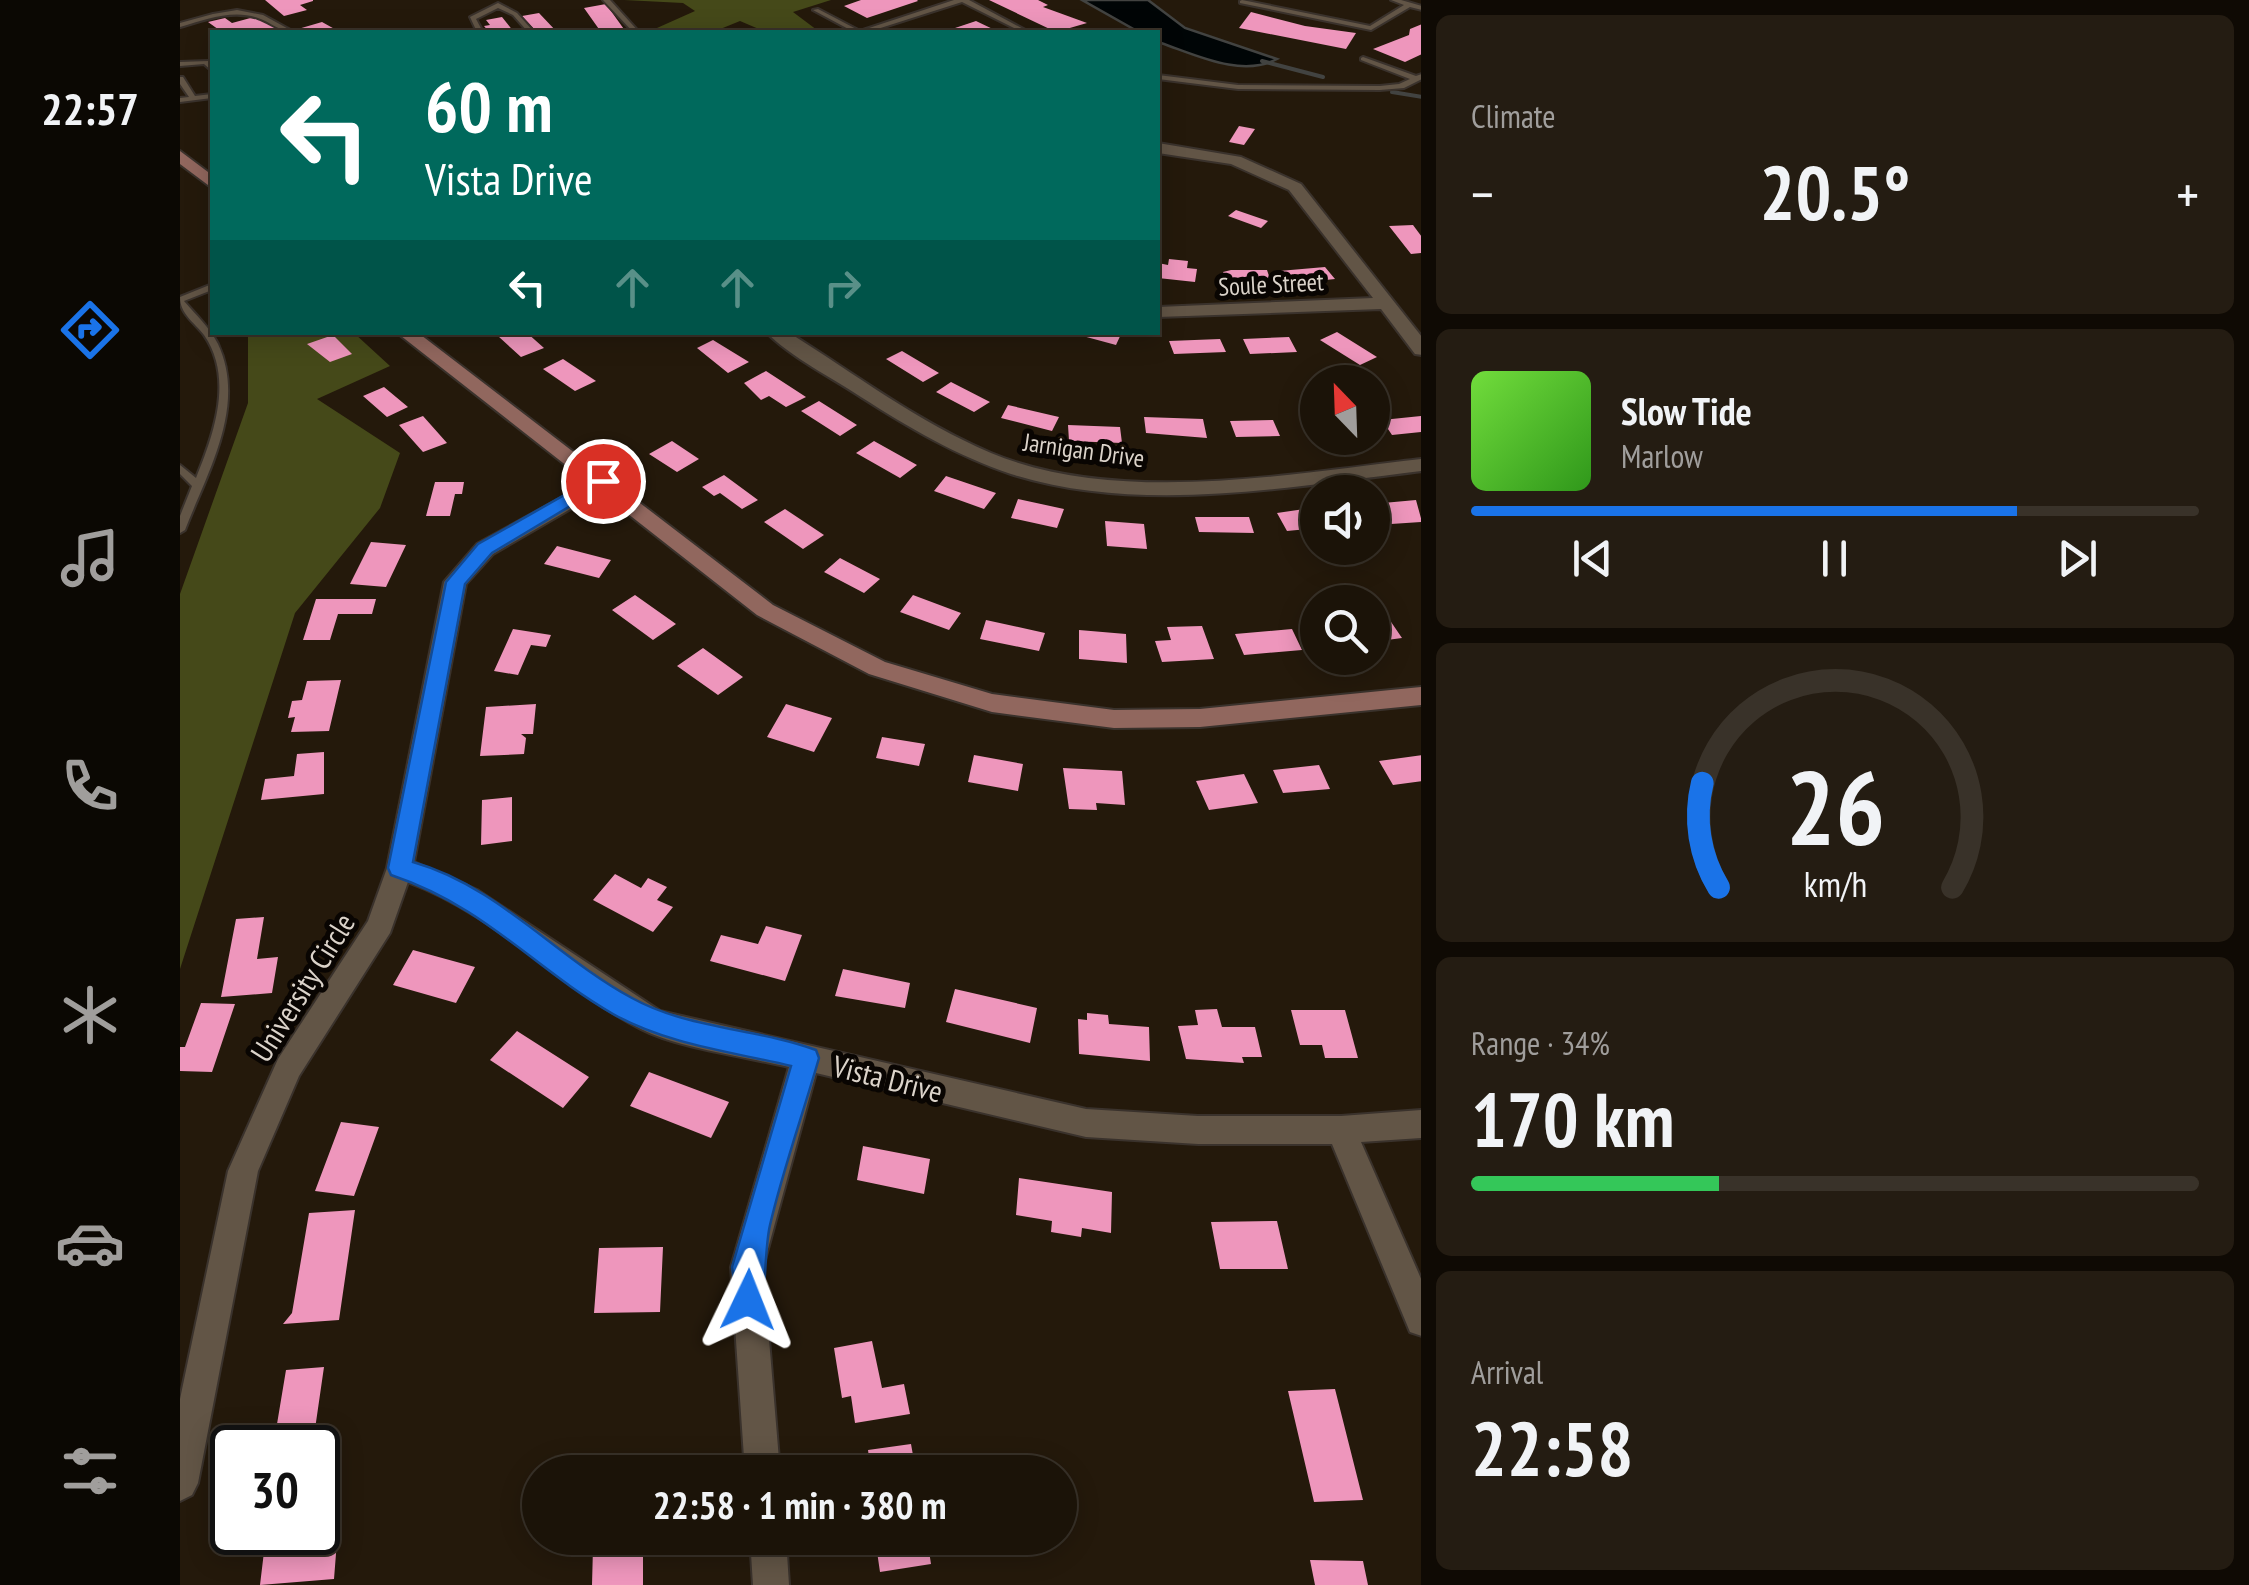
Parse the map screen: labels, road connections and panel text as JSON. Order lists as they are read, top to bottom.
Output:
{
  "streets": {
    "street": [
      "Soule Street",
      "Jarnigan Drive",
      "University Circle",
      "Vista Drive"
    ]
  },
  "crossings": [
    ["University Circle", "Vista Drive"]
  ],
  "north": "top left",
  "page": {
    "tabs": "22:57",
    "tile": [
      "Climate",
      ["Range · 34%", "170 km"],
      ["Arrival", "22:58"]
    ],
    "turn": ["60 m", "Vista Drive"],
    "heat": ["−", "20.5°", "+"],
    "song": ["Slow Tide", "Marlow"],
    "limit": "30",
    "trip": "22:58 · 1 min · 380 m",
    "gauge": ["26", "km/h"]
  }
}
